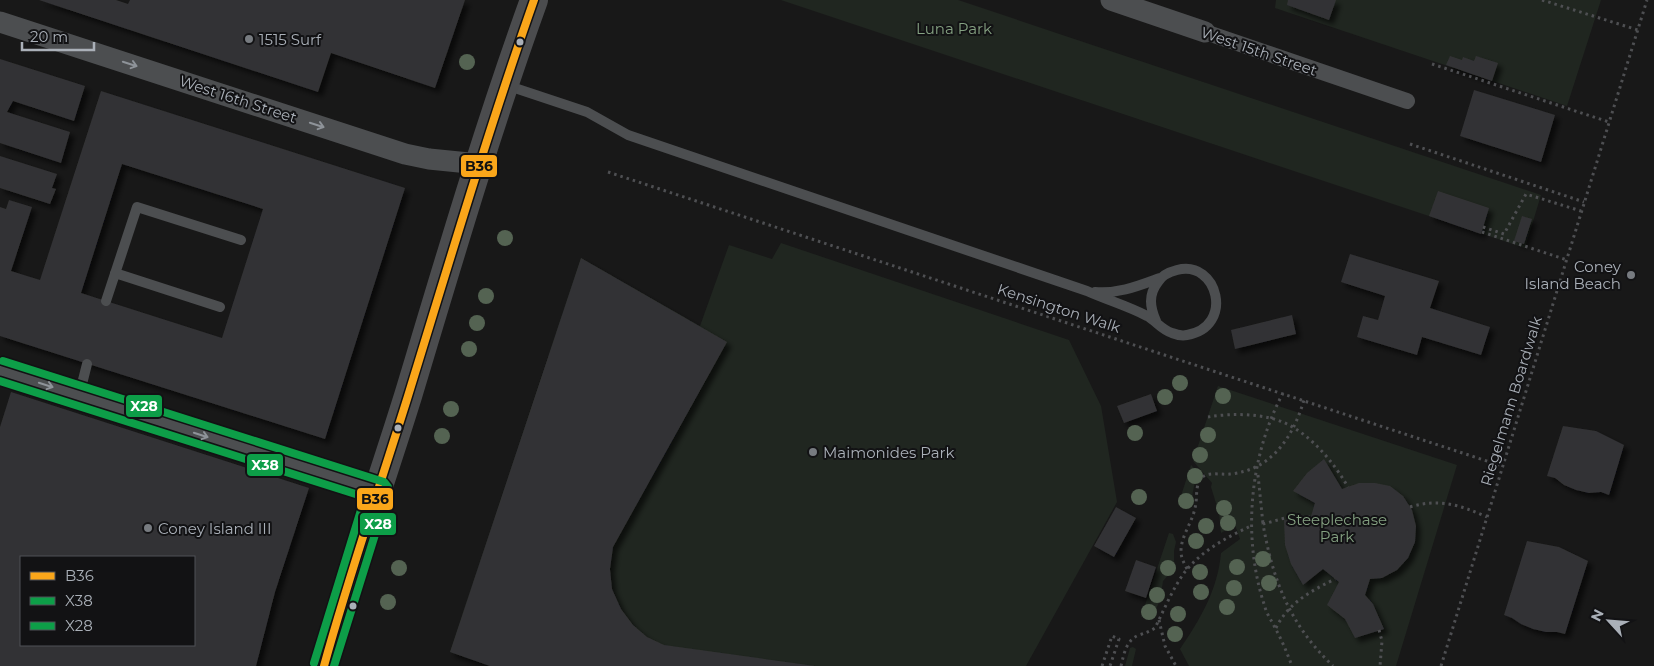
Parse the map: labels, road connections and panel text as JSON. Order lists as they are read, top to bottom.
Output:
{
  "streets": {
    "street": ["West 15th Street", "West 16th Street"],
    "path": ["Kensington Walk", "Riegelmann Boardwalk"]
  },
  "crossings": [
    ["Kensington Walk", "Riegelmann Boardwalk"]
  ],
  "one_way": ["West 16th Street"],
  "parks": ["Luna Park", "Steeplechase Park"],
  "places": [
    "1515 Surf",
    "Coney Island Beach",
    "Maimonides Park",
    "Coney Island III"
  ],
  "lines": ["transit line B36", "transit line X28", "transit line X38"],
  "legend": ["B36", "X38", "X28"],
  "scale_bar": "20 m",
  "north": "top left"
}
